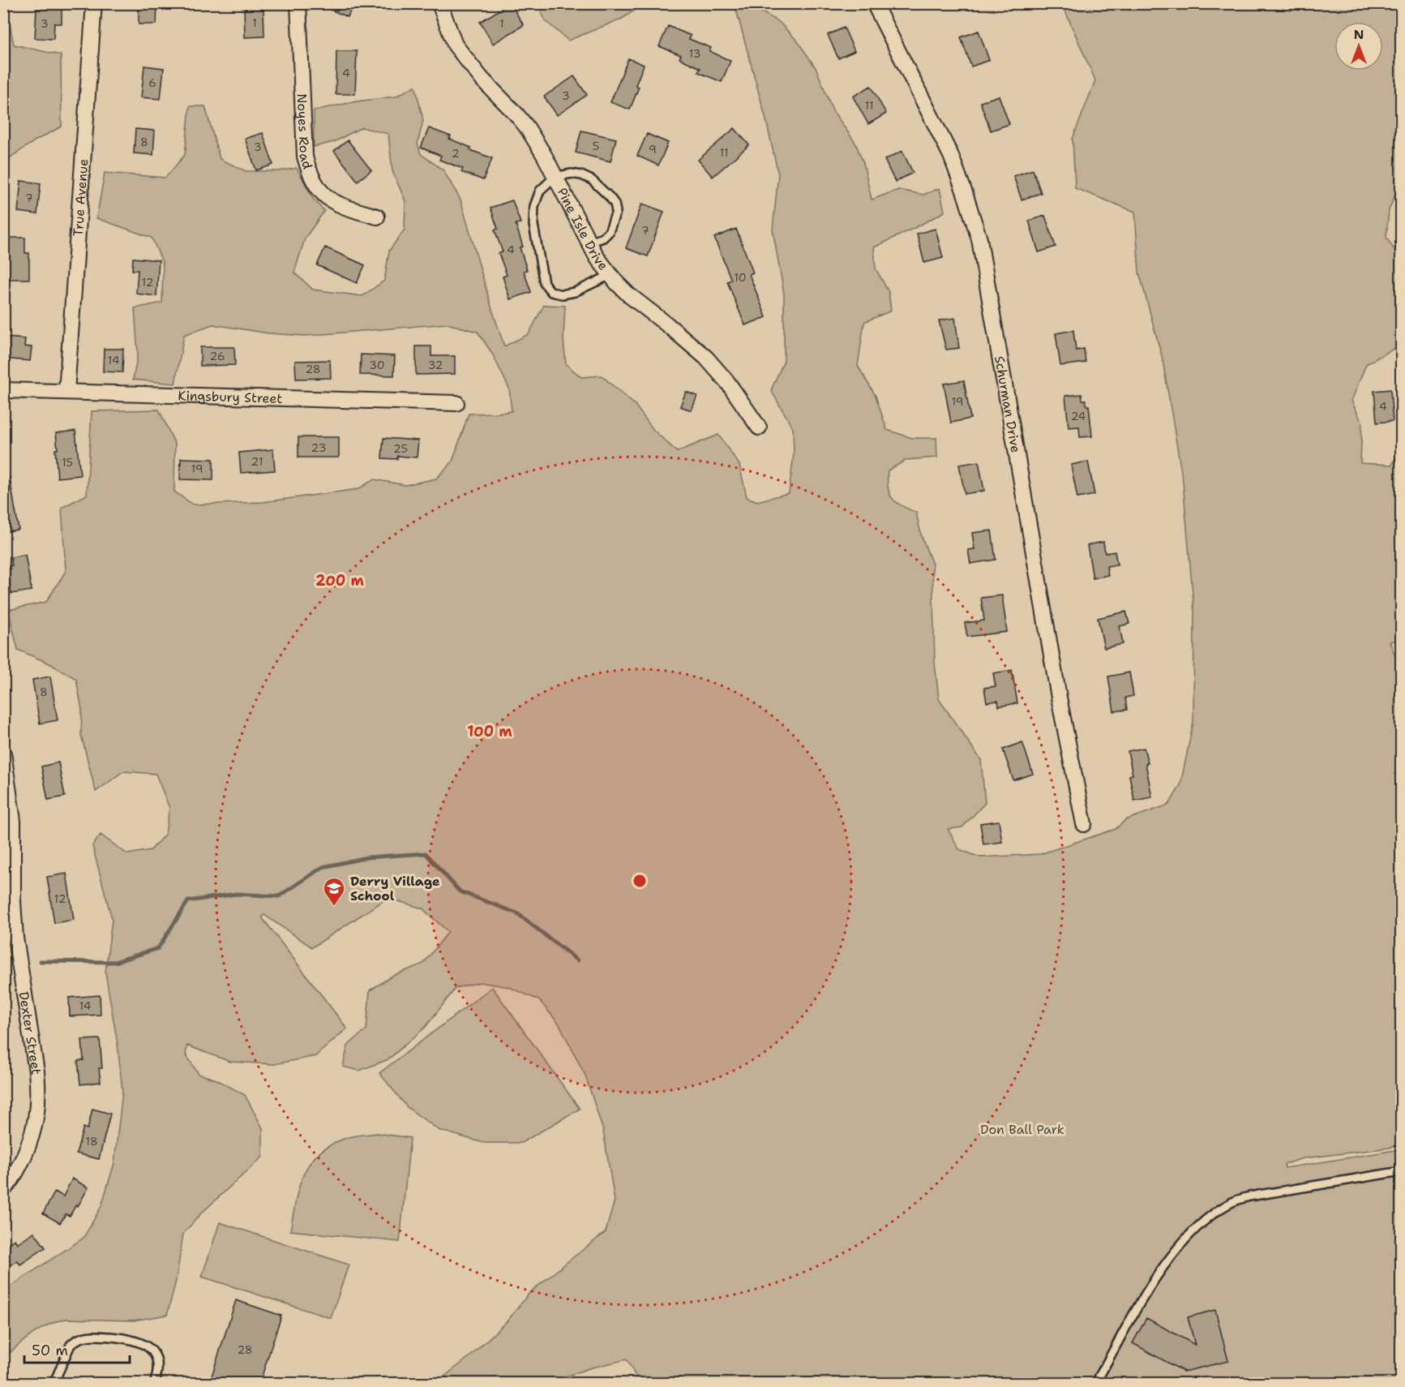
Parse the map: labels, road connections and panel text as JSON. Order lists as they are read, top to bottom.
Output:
{
  "streets": {
    "street": [
      "Noyes Road",
      "True Avenue",
      "Pine Isle Drive",
      "Kingsbury Street",
      "Schurman Drive",
      "Dexter Street"
    ]
  },
  "crossings": [
    ["True Avenue", "Kingsbury Street"]
  ],
  "parks": ["Don Ball Park"],
  "places": {
    "school or university": ["Derry Village School"]
  },
  "house_numbers": [
    "1",
    "3",
    "1",
    "13",
    "4",
    "6",
    "3",
    "11",
    "8",
    "5",
    "3",
    "9",
    "11",
    "2",
    "7",
    "7",
    "4",
    "10",
    "12",
    "26",
    "14",
    "30",
    "32",
    "28",
    "19",
    "4",
    "24",
    "23",
    "25",
    "21",
    "15",
    "19",
    "8",
    "12",
    "14",
    "18",
    "28"
  ],
  "scale_bar": "50 m",
  "north": "top",
  "rings": ["200 m", "100 m"]
}
